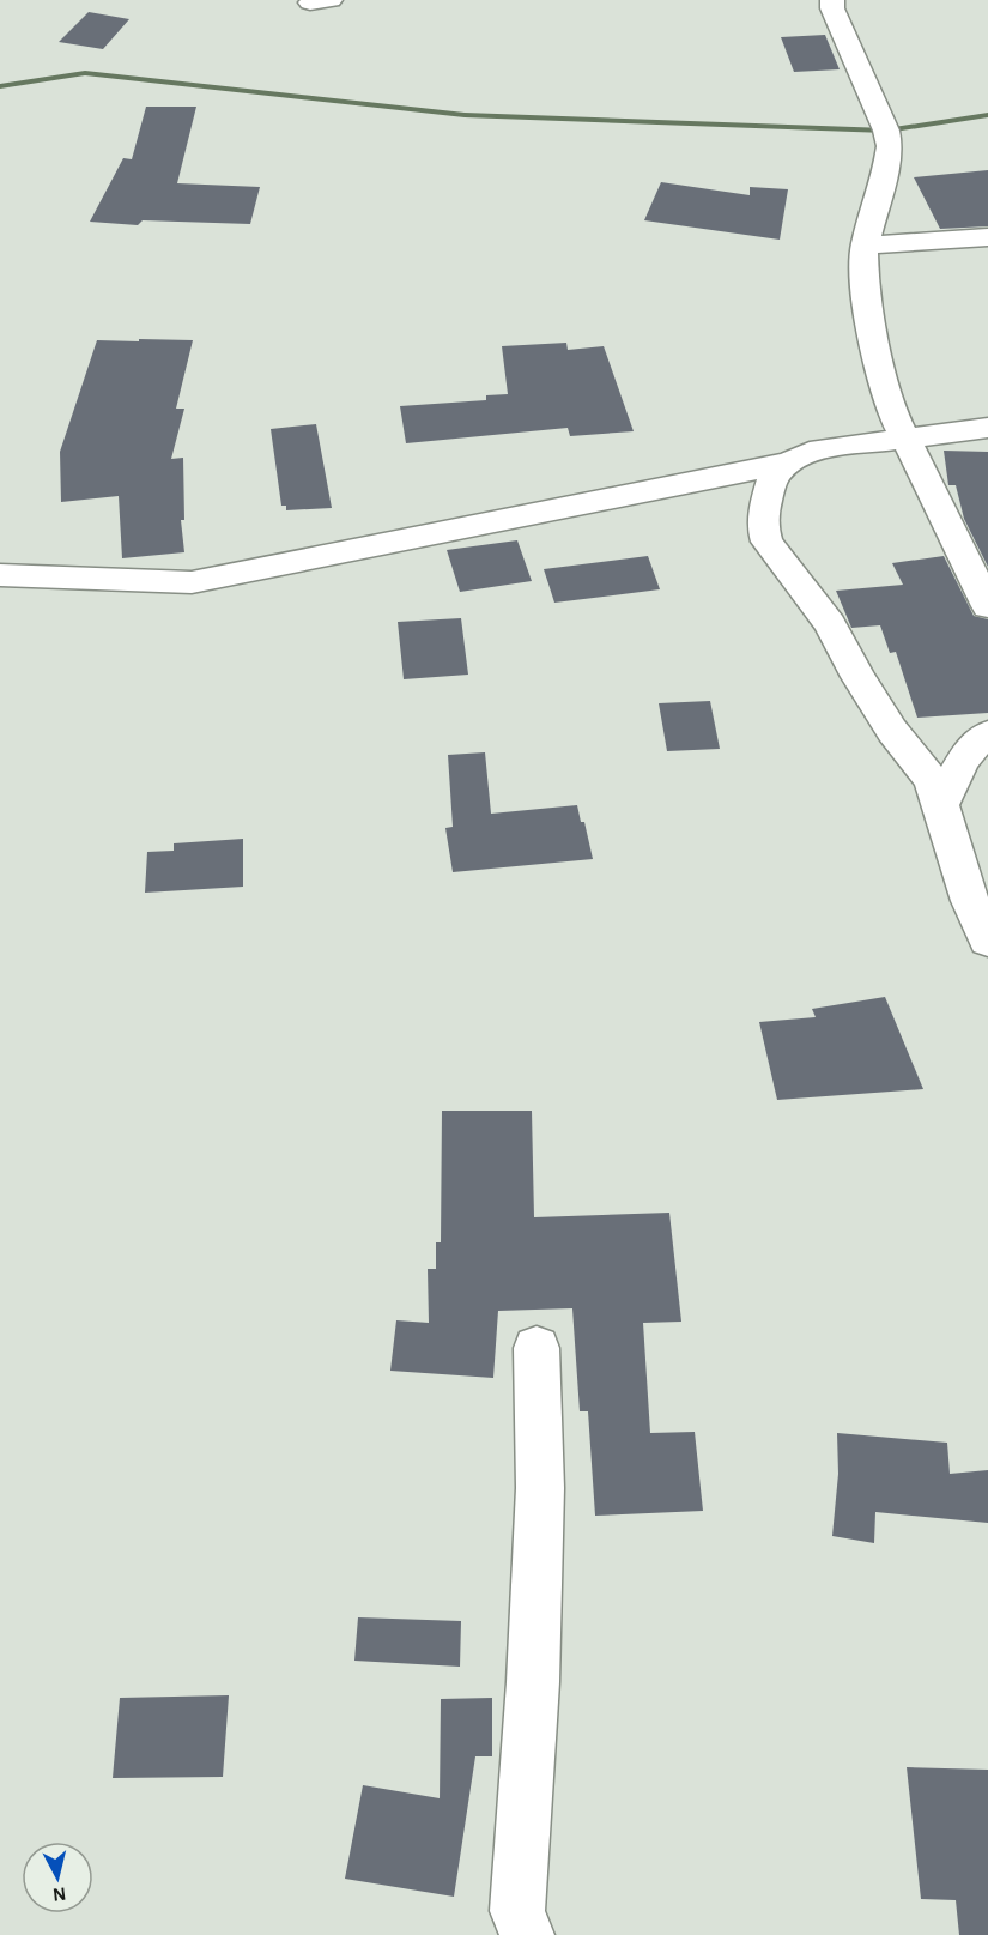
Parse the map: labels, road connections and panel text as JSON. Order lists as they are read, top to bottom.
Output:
{
  "north": "bottom"
}
